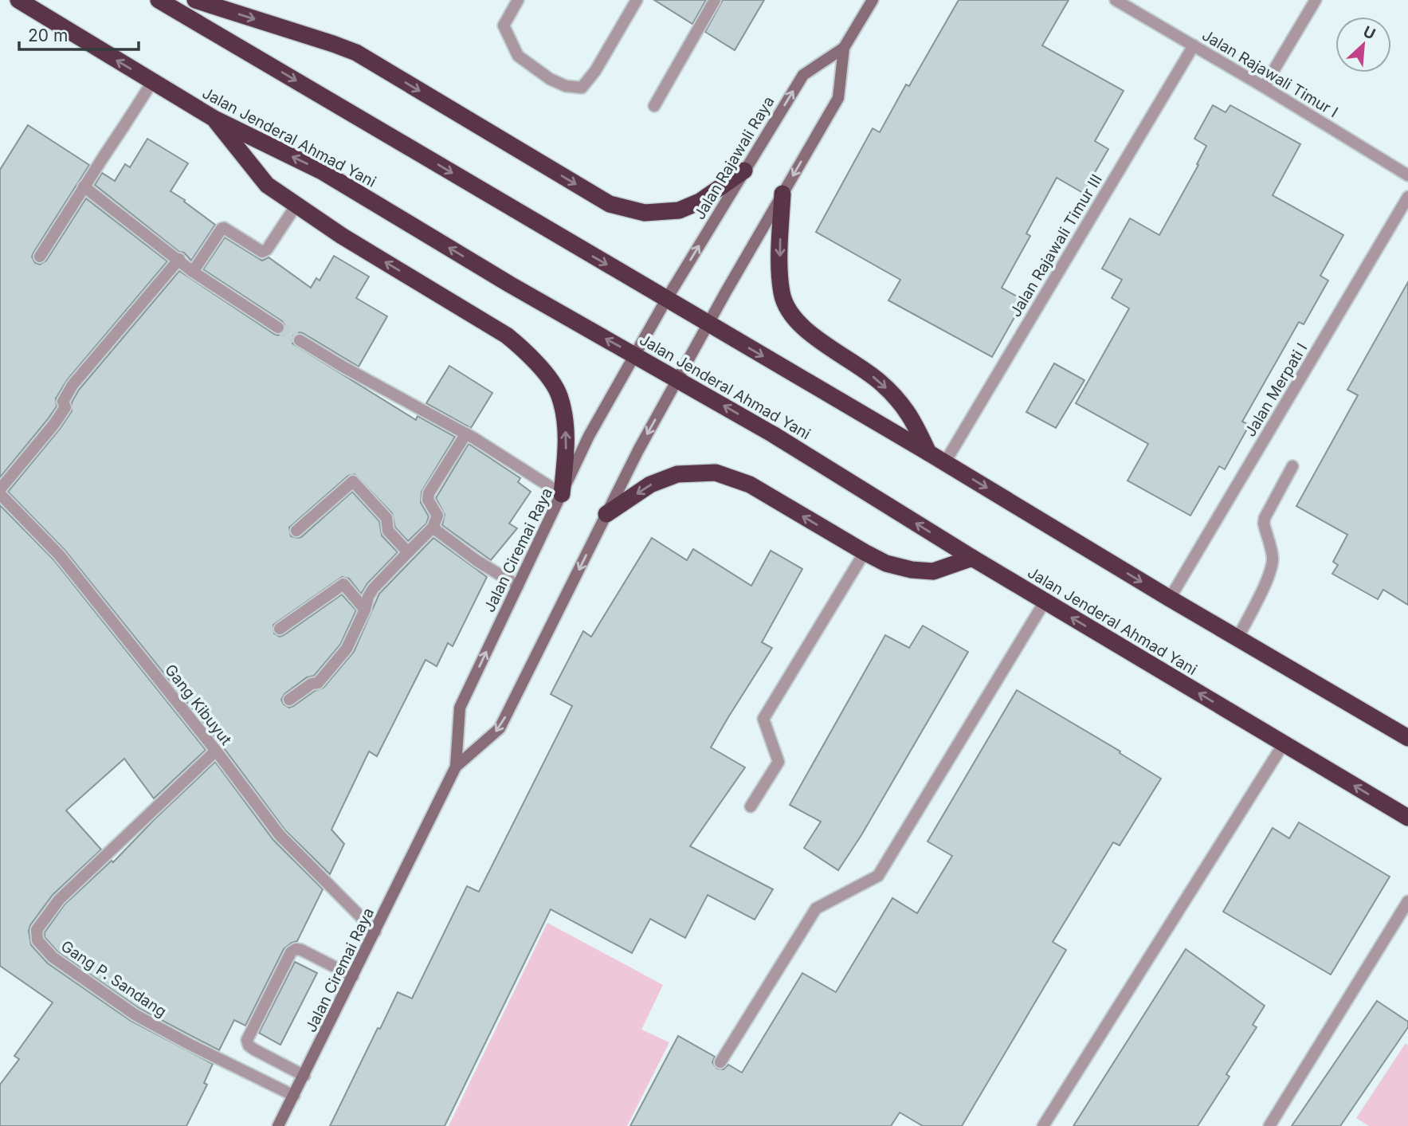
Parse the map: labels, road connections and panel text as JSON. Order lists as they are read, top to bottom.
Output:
{
  "streets": {
    "highway": ["Jalan Jenderal Ahmad Yani"],
    "street": [
      "Jalan Rajawali Timur I",
      "Jalan Rajawali Raya",
      "Jalan Rajawali Timur III",
      "Jalan Merpati I",
      "Jalan Ciremai Raya",
      "Gang Kibuyut",
      "Gang P. Sandang"
    ]
  },
  "crossings": [
    ["Jalan Rajawali Timur I", "Jalan Rajawali Timur III"],
    ["Jalan Jenderal Ahmad Yani", "Jalan Rajawali Raya"],
    ["Jalan Jenderal Ahmad Yani", "Jalan Ciremai Raya"],
    ["Jalan Rajawali Raya", "Jalan Ciremai Raya"],
    ["Jalan Ciremai Raya", "Gang Kibuyut"],
    ["Jalan Ciremai Raya", "Gang P. Sandang"],
    ["Gang Kibuyut", "Gang P. Sandang"]
  ],
  "scale_bar": "20 m",
  "north": "top right"
}
